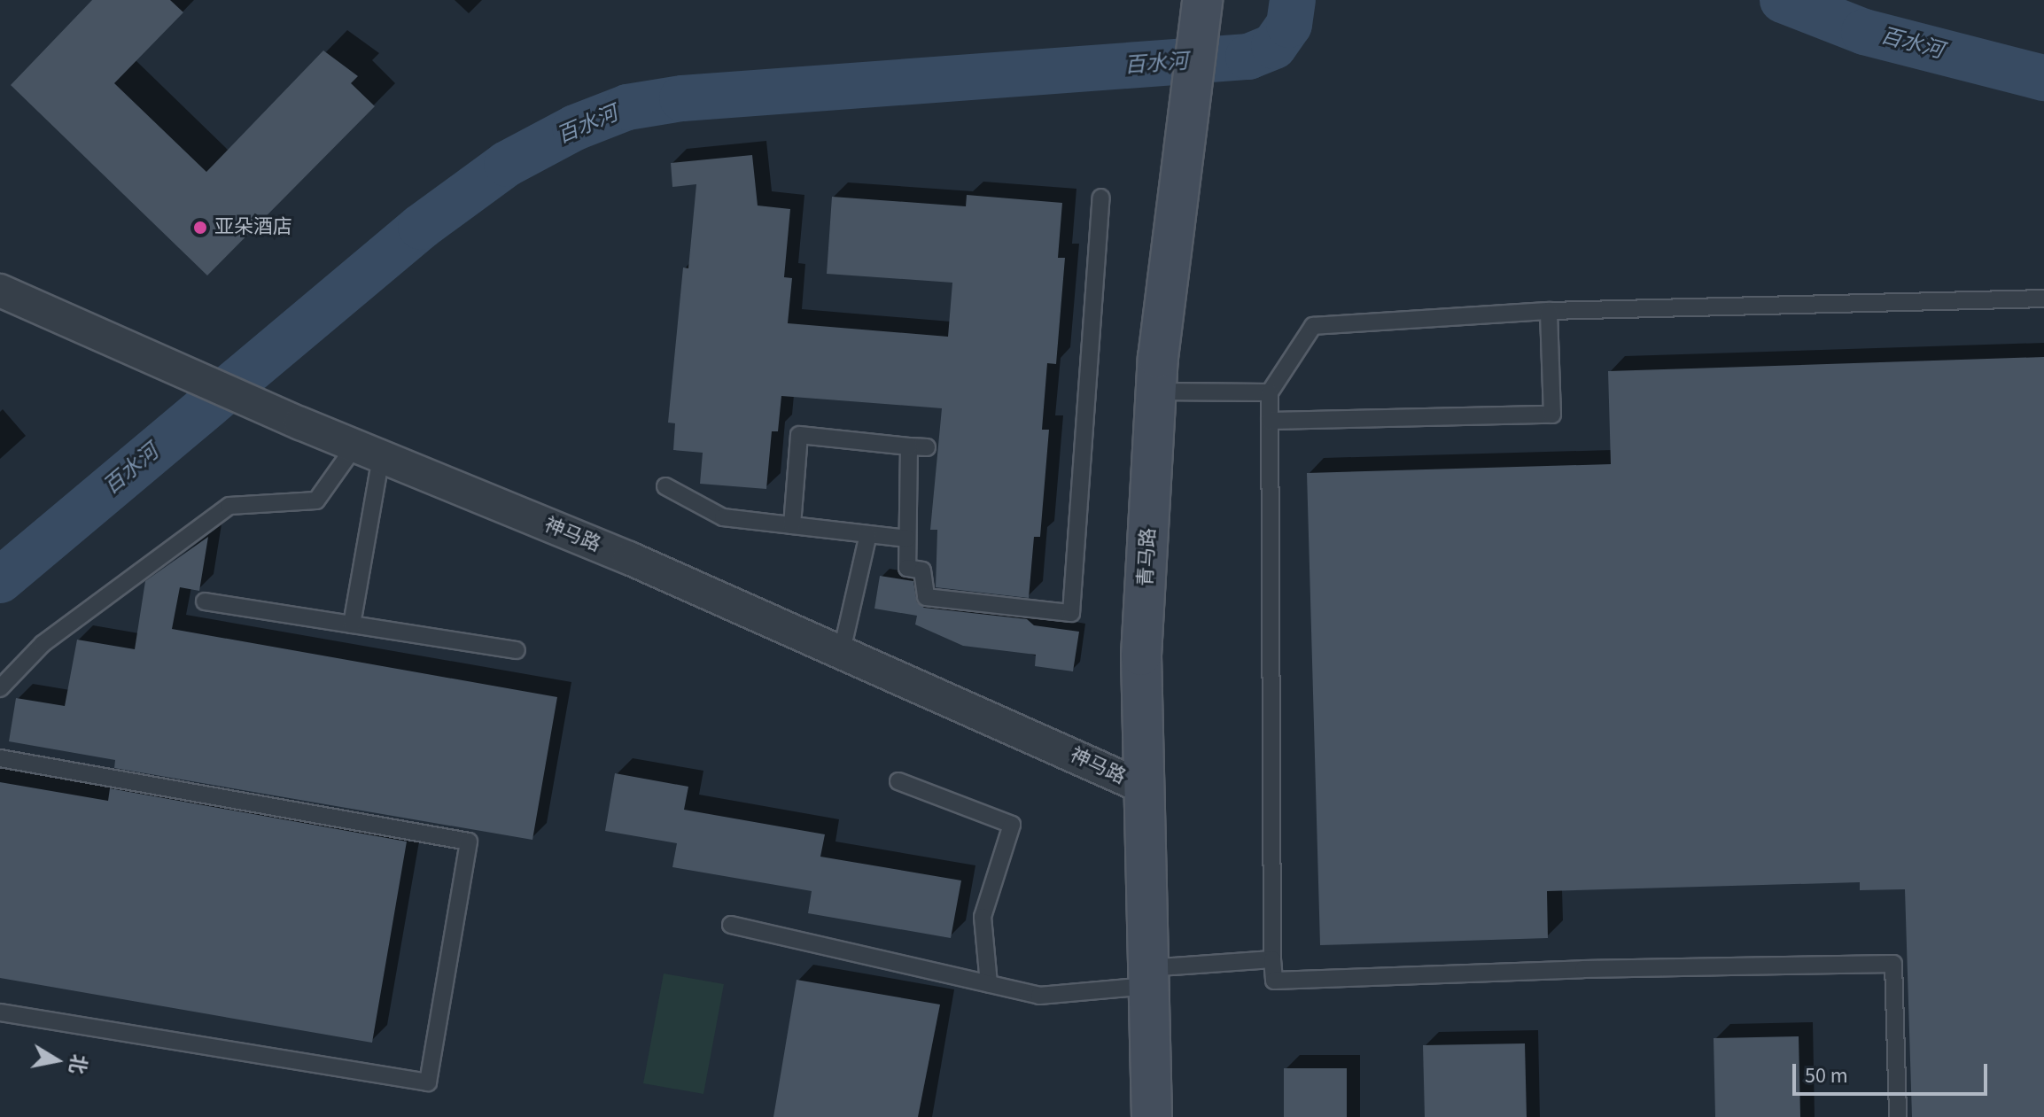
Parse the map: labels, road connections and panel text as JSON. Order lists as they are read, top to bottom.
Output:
{
  "streets": {
    "street": ["神马路", "青马路"]
  },
  "crossings": [
    ["神马路", "青马路"]
  ],
  "water": ["百水河"],
  "places": ["亚朵酒店"],
  "scale_bar": "50 m",
  "north": "right"
}
